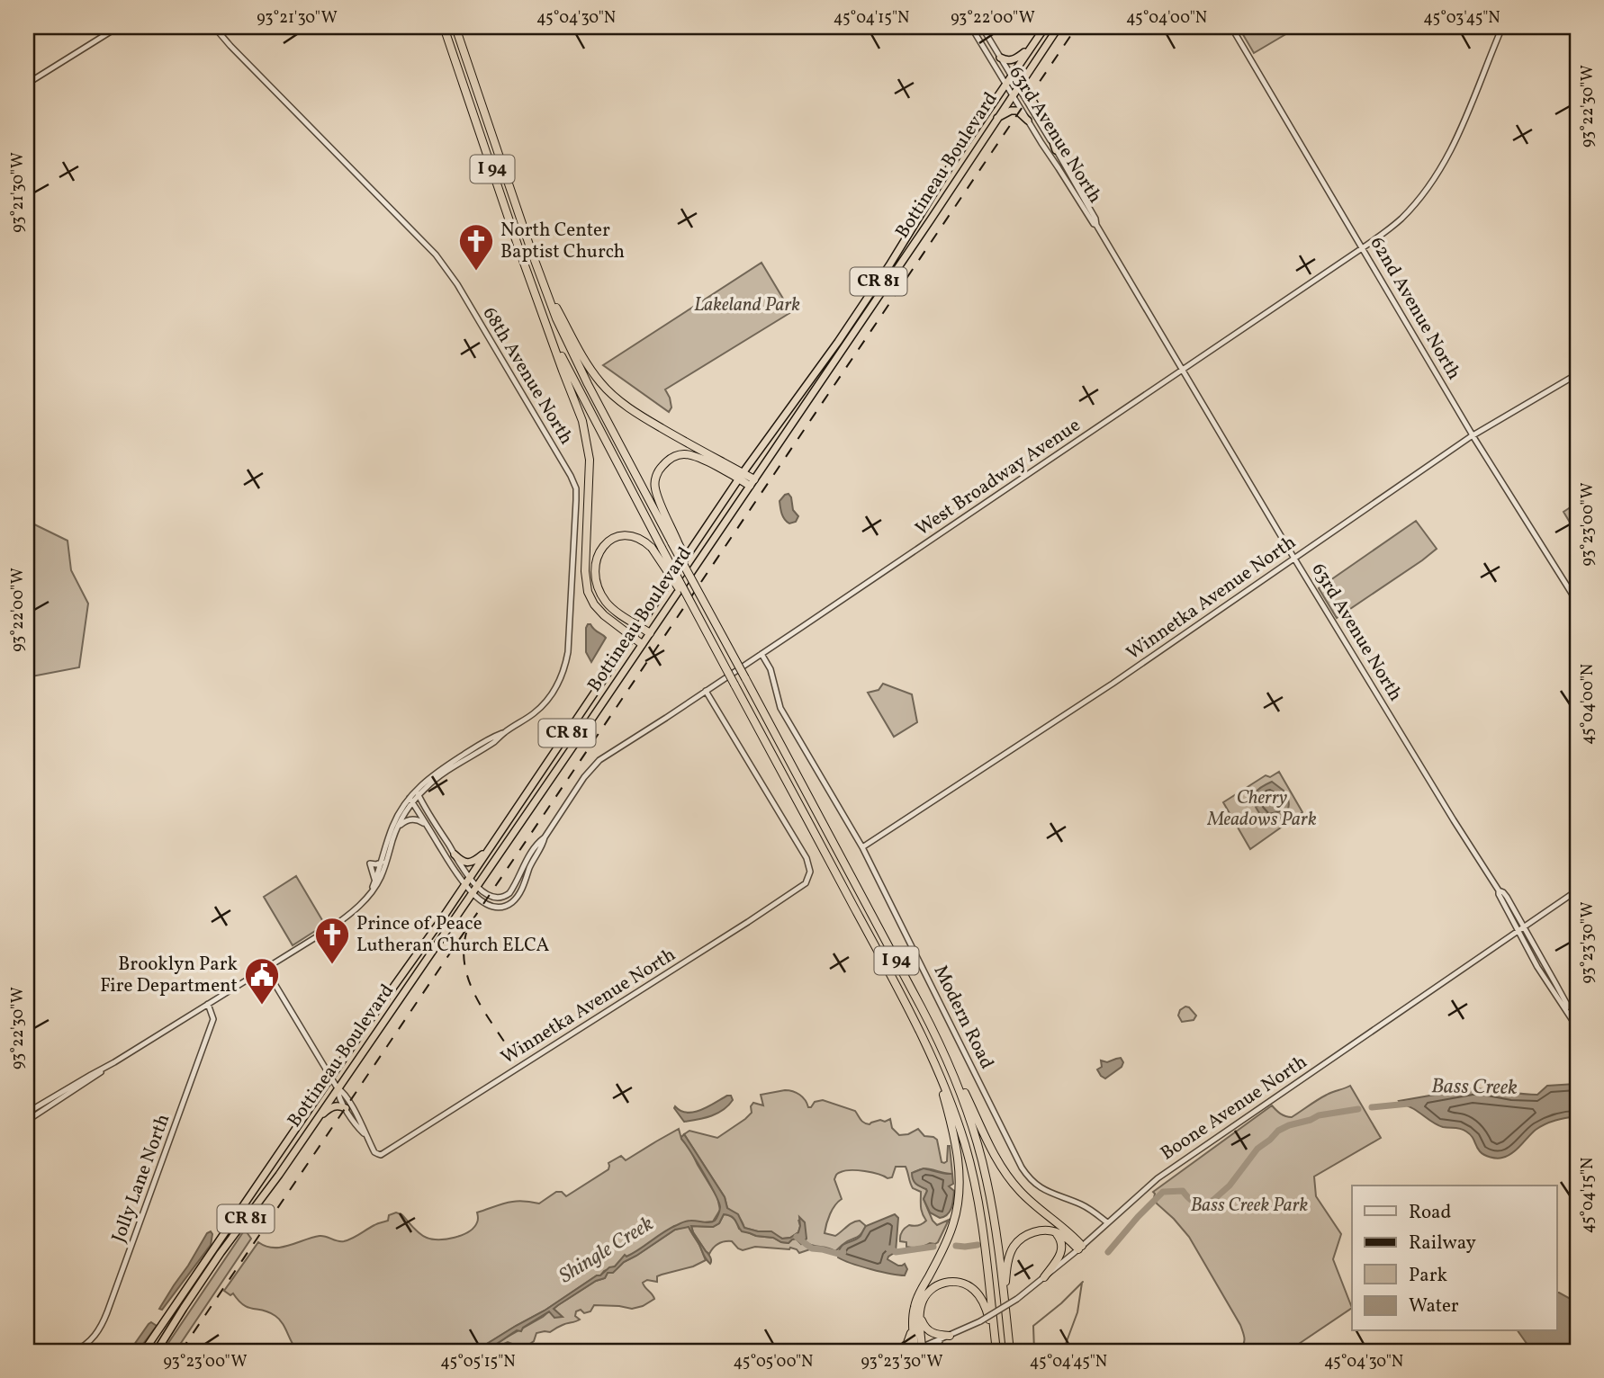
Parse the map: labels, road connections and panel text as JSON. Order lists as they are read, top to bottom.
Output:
{
  "streets": {
    "highway": ["Bottineau Boulevard", "I 94", "CR 81"],
    "street": [
      "63rd Avenue North",
      "62nd Avenue North",
      "68th Avenue North",
      "West Broadway Avenue",
      "Winnetka Avenue North",
      "Modern Road",
      "Boone Avenue North",
      "Jolly Lane North"
    ]
  },
  "crossings": [
    ["63rd Avenue North", "Bottineau Boulevard"],
    ["63rd Avenue North", "West Broadway Avenue"],
    ["63rd Avenue North", "Winnetka Avenue North"],
    ["63rd Avenue North", "Boone Avenue North"],
    ["Bottineau Boulevard", "West Broadway Avenue"],
    ["62nd Avenue North", "West Broadway Avenue"],
    ["62nd Avenue North", "Winnetka Avenue North"],
    ["68th Avenue North", "West Broadway Avenue"],
    ["West Broadway Avenue", "Winnetka Avenue North"],
    ["West Broadway Avenue", "Modern Road"],
    ["Winnetka Avenue North", "Modern Road"],
    ["Modern Road", "Boone Avenue North"]
  ],
  "water": ["Bass Creek", "Shingle Creek"],
  "parks": ["Lakeland Park", "Cherry Meadows Park", "Bass Creek Park"],
  "places": {
    "church": ["North Center Baptist Church", "Prince of Peace Lutheran Church ELCA"],
    "public building": ["Brooklyn Park Fire Department"]
  },
  "legend": [
    "Road",
    "Railway",
    "Park",
    "Water"
  ],
  "coordinates": [
    "93°21'30\"W",
    "45°04'30\"N",
    "45°04'15\"N",
    "93°22'00\"W",
    "45°04'00\"N",
    "45°03'45\"N",
    "93°22'30\"W",
    "93°23'00\"W",
    "93°23'30\"W",
    "45°05'15\"N",
    "45°05'00\"N",
    "45°04'45\"N"
  ]
}
